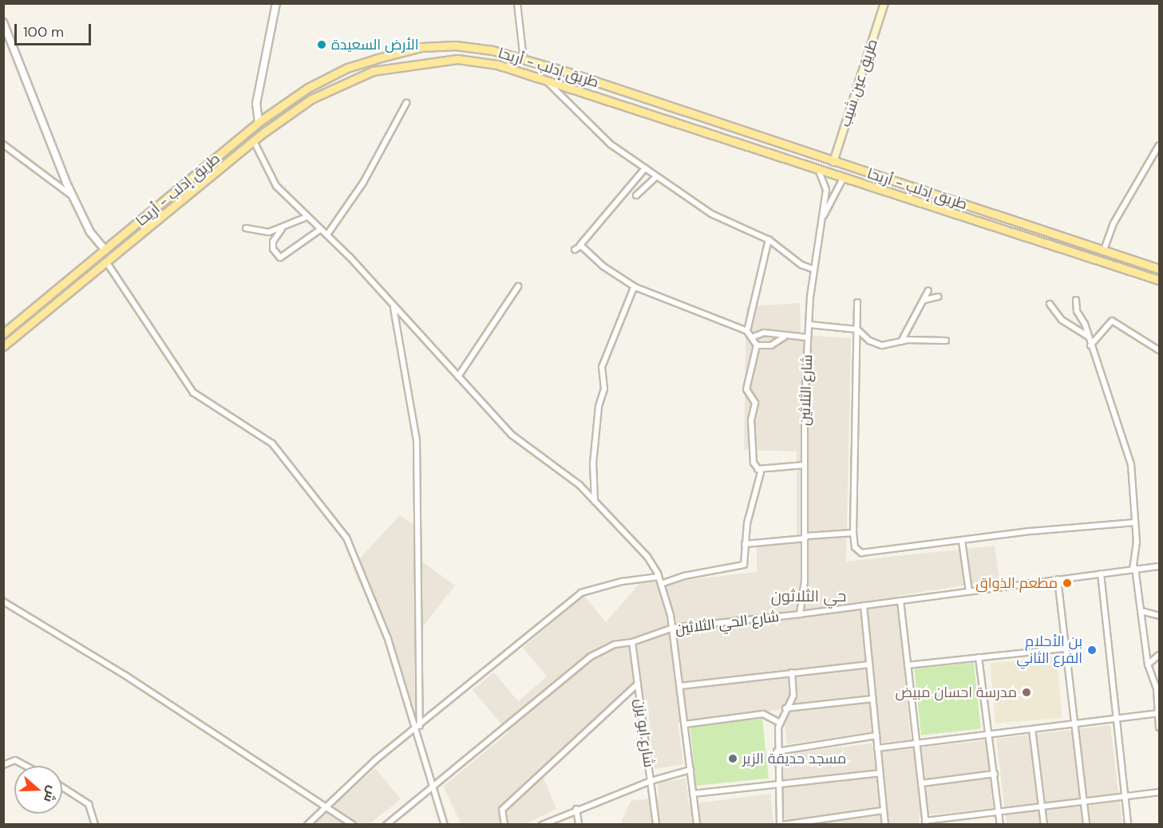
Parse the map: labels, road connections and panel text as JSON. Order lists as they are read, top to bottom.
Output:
{
  "streets": {
    "main road": ["طريق إدلب - أريحا", "طريق عين شيب"],
    "street": ["شارع الثلاثين", "شارع الحي الثلاثين", "شارع ابو يزن"]
  },
  "crossings": [
    ["طريق إدلب - أريحا", "طريق عين شيب"],
    ["طريق إدلب - أريحا", "شارع الثلاثين"],
    ["شارع الثلاثين", "شارع الحي الثلاثين"],
    ["شارع الحي الثلاثين", "شارع ابو يزن"]
  ],
  "districts": ["حي الثلاثون"],
  "places": [
    "الأرض السعيدة",
    "مطعم الذواق",
    "بن الأحلام الفرع الثاني",
    "مدرسة احسان مبيض",
    "مسجد حديقة الزير"
  ],
  "scale_bar": "100 m",
  "north": "right"
}
